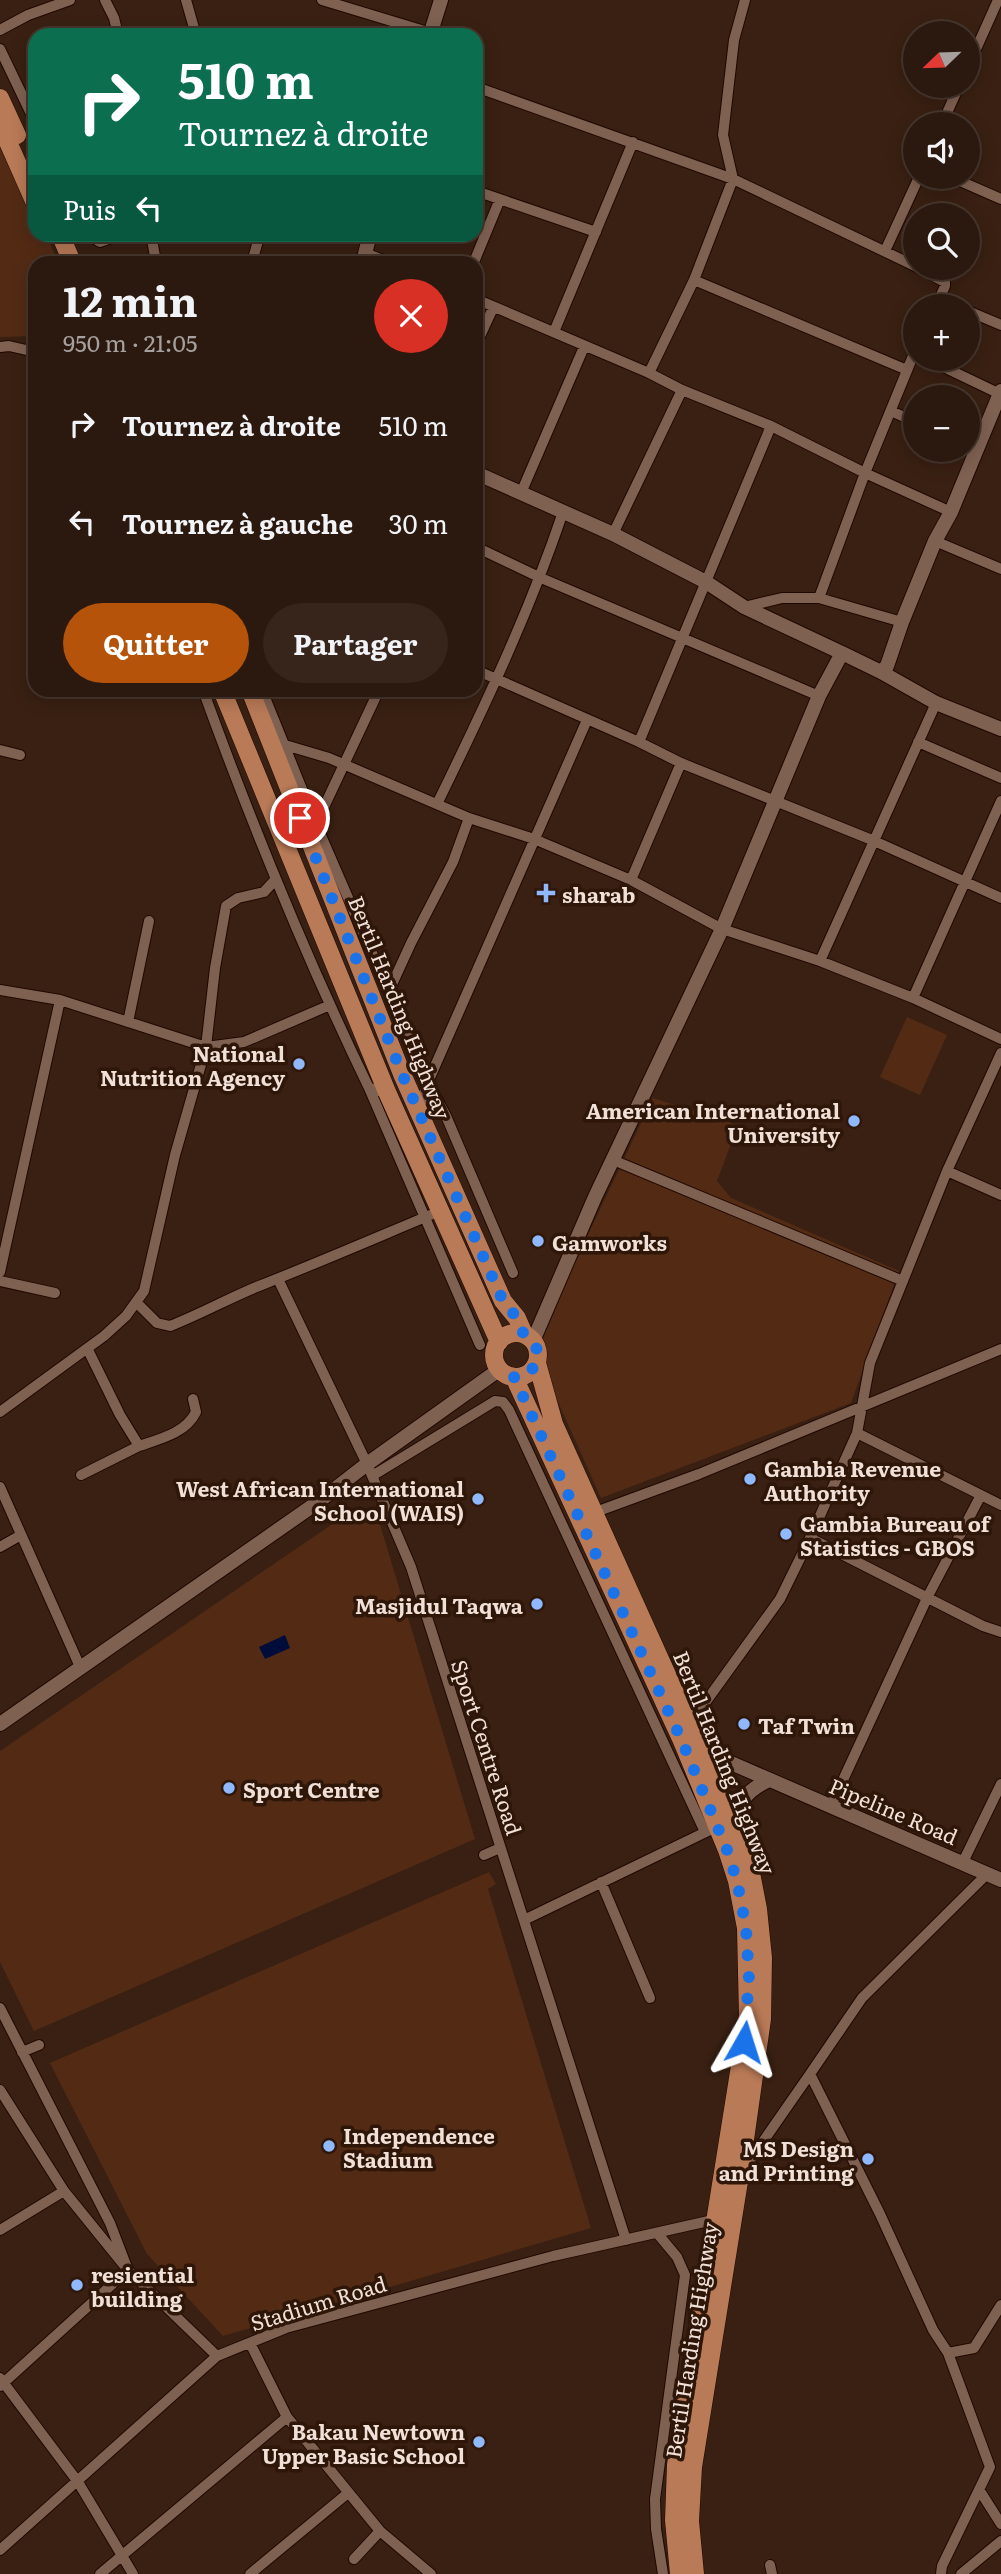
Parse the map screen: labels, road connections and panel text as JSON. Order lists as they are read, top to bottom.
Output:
{
  "streets": {
    "main road": ["Bertil Harding Highway"],
    "street": ["Sport Centre Road", "Pipeline Road", "Stadium Road"]
  },
  "crossings": [
    ["Bertil Harding Highway", "Pipeline Road"],
    ["Bertil Harding Highway", "Stadium Road"],
    ["Sport Centre Road", "Stadium Road"]
  ],
  "places": {
    "health": ["sharab"],
    "other": [
      "National Nutrition Agency",
      "American International University",
      "Gamworks",
      "Gambia Revenue Authority",
      "West African International School (WAIS)",
      "Gambia Bureau of Statistics - GBOS",
      "Masjidul Taqwa",
      "Taf Twin",
      "Sport Centre",
      "Independence Stadium",
      "MS Design and Printing",
      "resiential building",
      "Bakau Newtown Upper Basic School"
    ]
  },
  "north": "bottom left",
  "page": {
    "map_buttons": ["+", "−"],
    "turn": ["510 m", "Tournez à droite"],
    "then": "Puis",
    "heading": ["12 min", "950 m · 21:05"],
    "list": [
      {
        "name": "Tournez à droite",
        "value": "510 m"
      },
      {
        "name": "Tournez à gauche",
        "value": "30 m"
      }
    ],
    "buttons": ["Quitter", "Partager"]
  }
}
